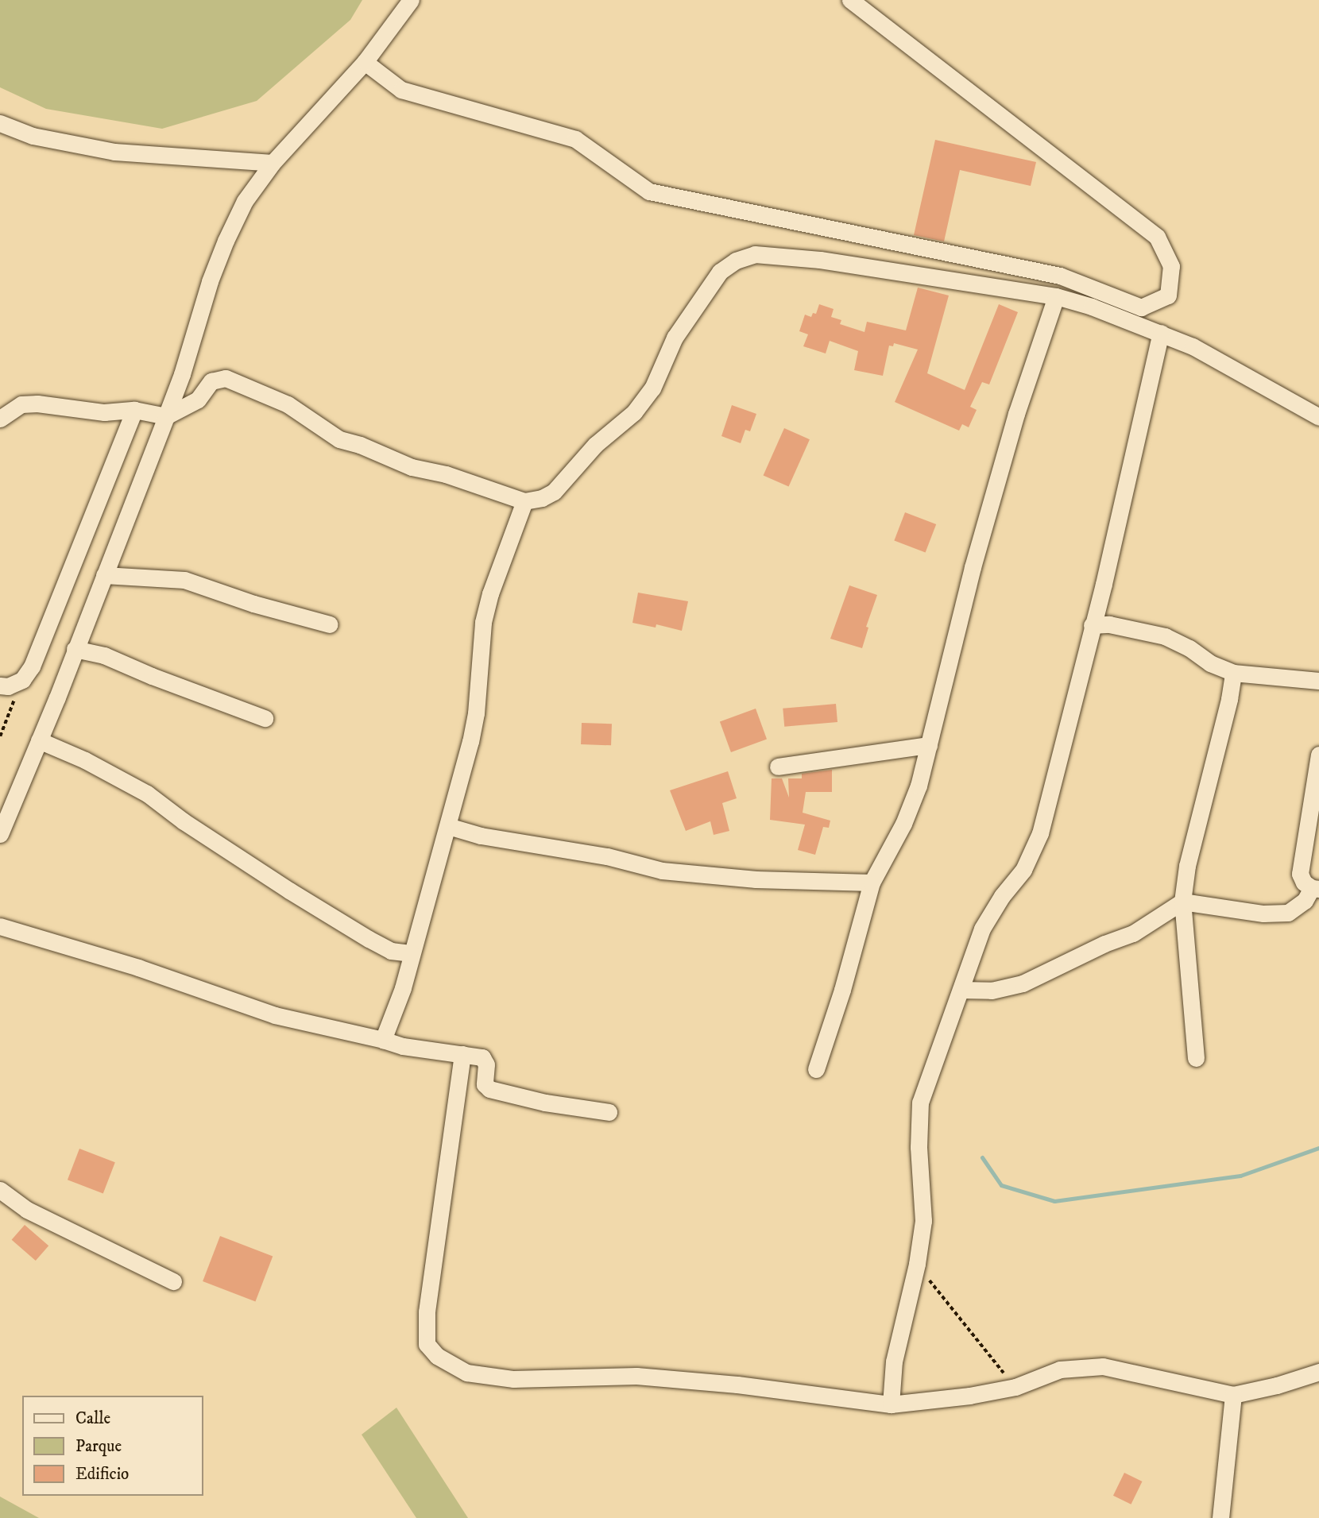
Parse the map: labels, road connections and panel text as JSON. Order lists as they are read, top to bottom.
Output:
{
  "legend": ["Calle", "Parque", "Edificio"]
}
